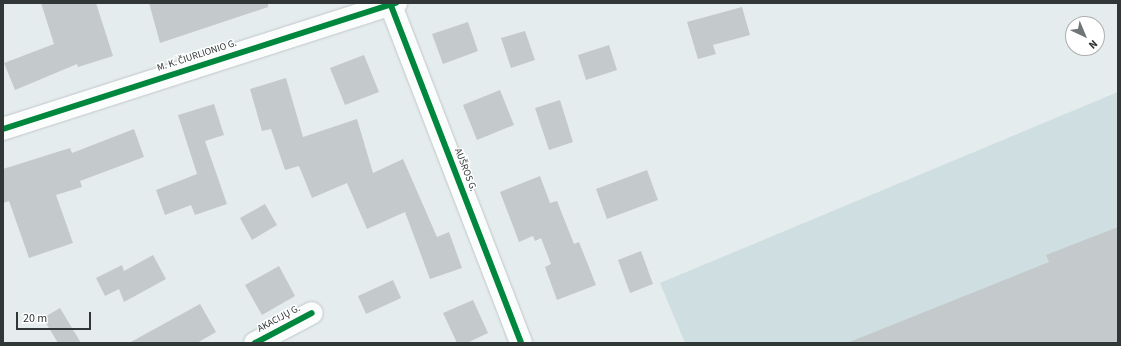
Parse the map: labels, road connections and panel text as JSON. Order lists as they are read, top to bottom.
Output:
{
  "streets": {
    "street": ["M. K. ČIURLIONIO G.", "AUŠROS G.", "AKACIJŲ G."]
  },
  "crossings": [
    ["M. K. ČIURLIONIO G.", "AUŠROS G."]
  ],
  "scale_bar": "20 m",
  "north": "bottom right"
}
